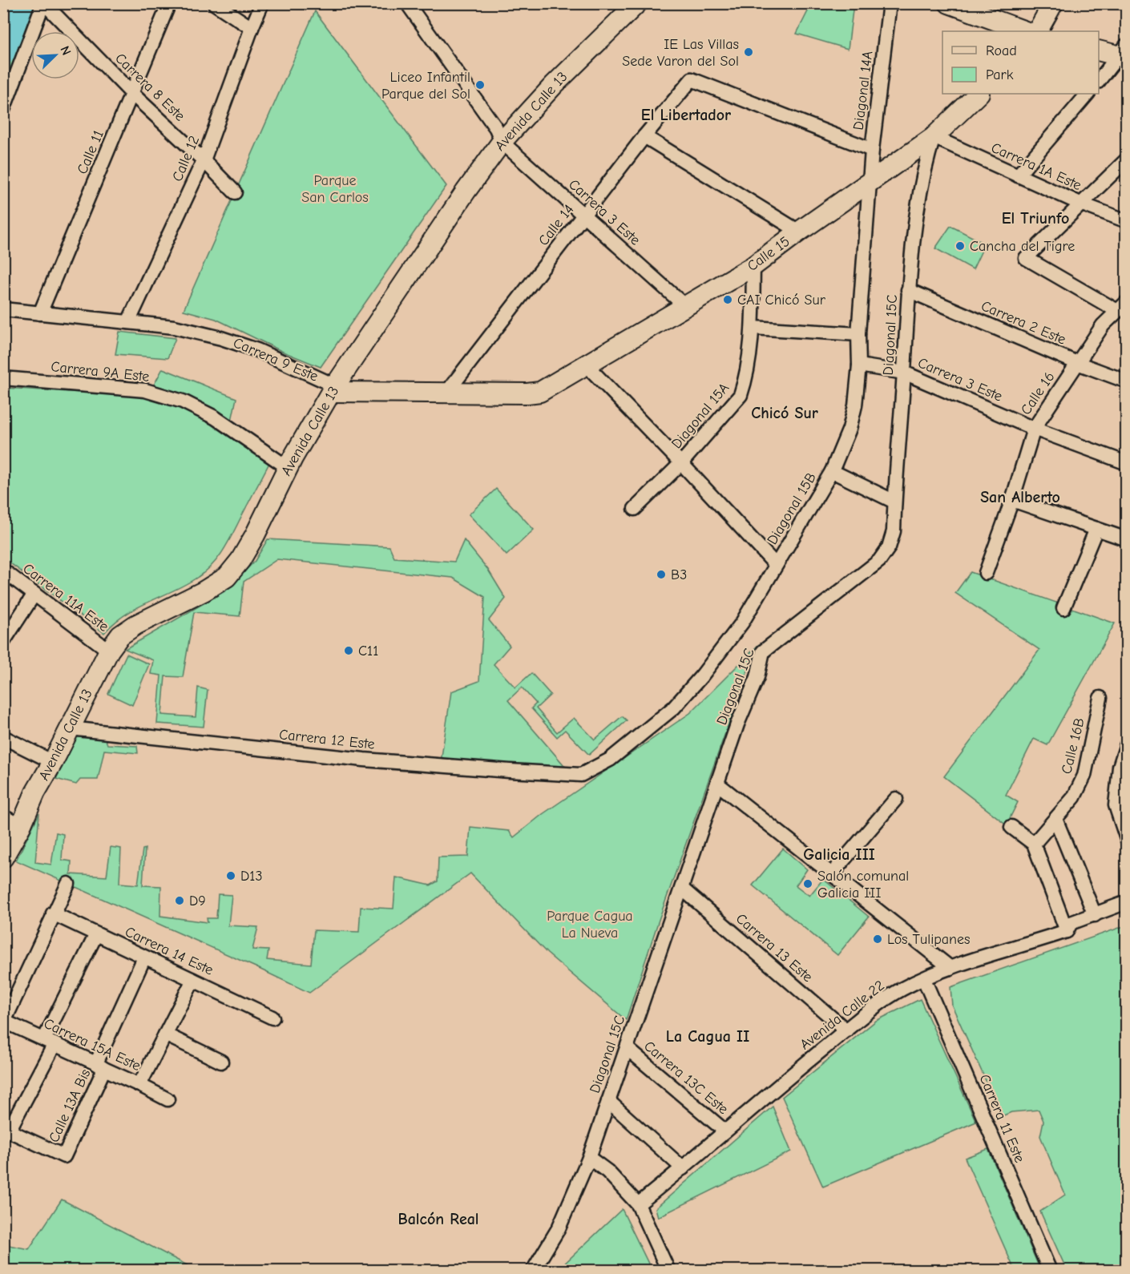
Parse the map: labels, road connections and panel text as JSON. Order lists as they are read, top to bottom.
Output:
{
  "streets": {
    "main road": ["Avenida Calle 13", "Calle 15", "Carrera 9 Este"],
    "street": [
      "Carrera 8 Este",
      "Diagonal 14A",
      "Calle 11",
      "Calle 12",
      "Carrera 1A Este",
      "Carrera 3 Este",
      "Calle 14",
      "Carrera 2 Este",
      "Diagonal 15C",
      "Carrera 9A Este",
      "Calle 16",
      "Diagonal 15A",
      "Diagonal 15B",
      "Carrera 11A Este",
      "Carrera 12 Este",
      "Calle 16B",
      "Carrera 13 Este",
      "Carrera 14 Este",
      "Avenida Calle 22",
      "Carrera 15A Este",
      "Carrera 13C Este",
      "Calle 13A Bis",
      "Carrera 11 Este"
    ]
  },
  "crossings": [
    ["Carrera 8 Este", "Calle 11"],
    ["Carrera 8 Este", "Calle 12"],
    ["Diagonal 14A", "Calle 14"],
    ["Diagonal 14A", "Calle 15"],
    ["Diagonal 14A", "Diagonal 15B"],
    ["Avenida Calle 13", "Carrera 3 Este"],
    ["Avenida Calle 13", "Carrera 9 Este"],
    ["Avenida Calle 13", "Carrera 9A Este"],
    ["Avenida Calle 13", "Carrera 11A Este"],
    ["Avenida Calle 13", "Carrera 12 Este"],
    ["Calle 11", "Carrera 9 Este"],
    ["Calle 12", "Carrera 9 Este"],
    ["Carrera 1A Este", "Calle 15"],
    ["Carrera 1A Este", "Diagonal 15C"],
    ["Carrera 3 Este", "Calle 14"],
    ["Carrera 3 Este", "Calle 15"],
    ["Carrera 3 Este", "Diagonal 15C"],
    ["Carrera 3 Este", "Calle 16"],
    ["Carrera 3 Este", "Diagonal 15B"],
    ["Calle 14", "Carrera 9 Este"],
    ["Calle 15", "Diagonal 15C"],
    ["Calle 15", "Carrera 9 Este"],
    ["Calle 15", "Diagonal 15A"],
    ["Calle 15", "Diagonal 15B"],
    ["Carrera 2 Este", "Diagonal 15C"],
    ["Carrera 2 Este", "Calle 16"],
    ["Diagonal 15C", "Carrera 13 Este"],
    ["Diagonal 15C", "Carrera 13C Este"],
    ["Diagonal 15B", "Carrera 12 Este"],
    ["Carrera 13 Este", "Avenida Calle 22"],
    ["Carrera 14 Este", "Calle 13A Bis"],
    ["Avenida Calle 22", "Carrera 13C Este"],
    ["Avenida Calle 22", "Carrera 11 Este"],
    ["Carrera 15A Este", "Calle 13A Bis"]
  ],
  "districts": [
    "El Libertador",
    "El Triunfo",
    "Chicó Sur",
    "San Alberto",
    "Galicia III",
    "La Cagua II",
    "Balcón Real"
  ],
  "parks": ["Parque San Carlos", "Parque Cagua La Nueva"],
  "places": [
    "IE Las Villas Sede Varon del Sol",
    "Liceo Infantil Parque del Sol",
    "Cancha del Tigre",
    "CAI Chicó Sur",
    "B3",
    "C11",
    "D13",
    "Salón comunal Galicia III",
    "D9",
    "Los Tulipanes"
  ],
  "legend": ["Road", "Park"],
  "north": "top right"
}
